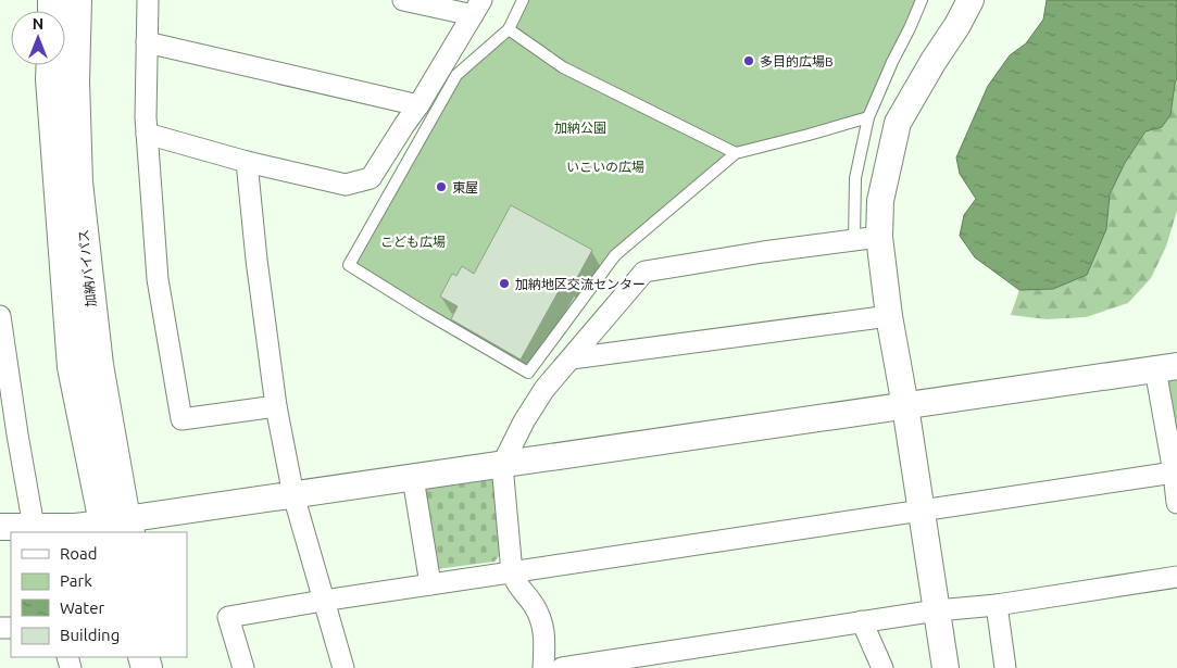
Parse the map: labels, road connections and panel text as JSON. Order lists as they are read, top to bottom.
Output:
{
  "streets": {
    "highway": ["加納バイパス"]
  },
  "parks": ["加納公園", "いこいの広場", "こども広場"],
  "places": ["多目的広場B", "東屋", "加納地区交流センター"],
  "legend": [
    "Road",
    "Park",
    "Water",
    "Building"
  ],
  "north": "top"
}
